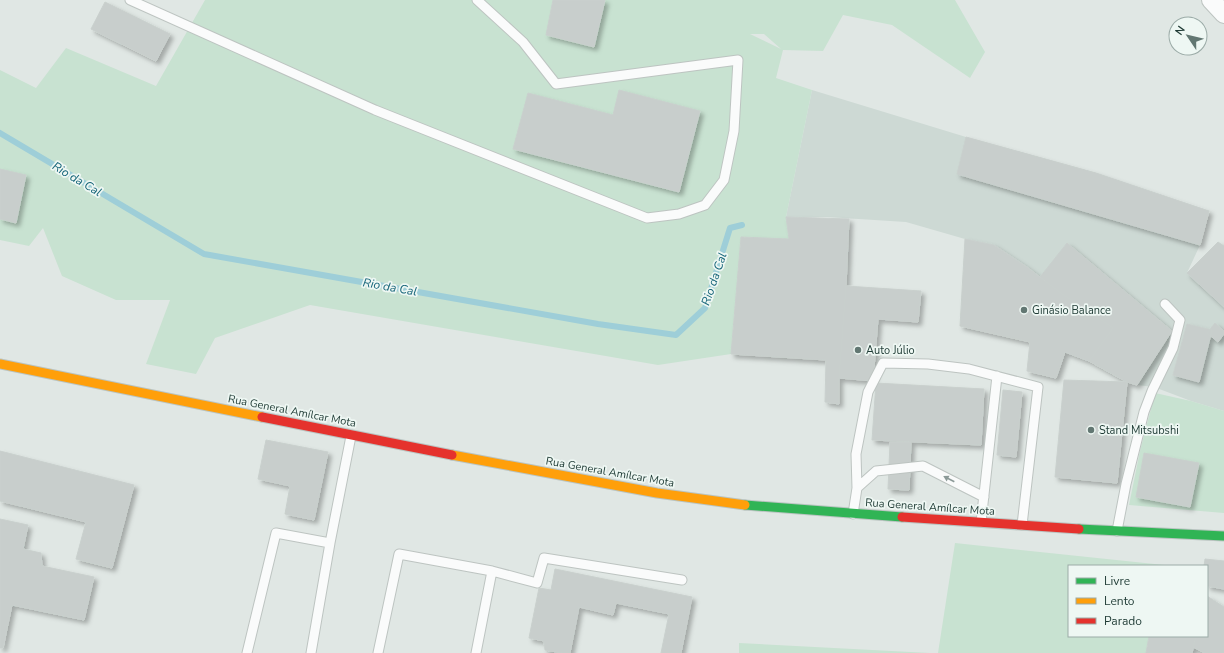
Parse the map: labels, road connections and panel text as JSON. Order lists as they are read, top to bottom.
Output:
{
  "streets": {
    "main road": ["Rua General Amílcar Mota"]
  },
  "water": ["Rio da Cal"],
  "places": ["Ginásio Balance", "Auto Júlio", "Stand Mitsubshi"],
  "legend": ["Livre", "Lento", "Parado"],
  "north": "top left"
}
